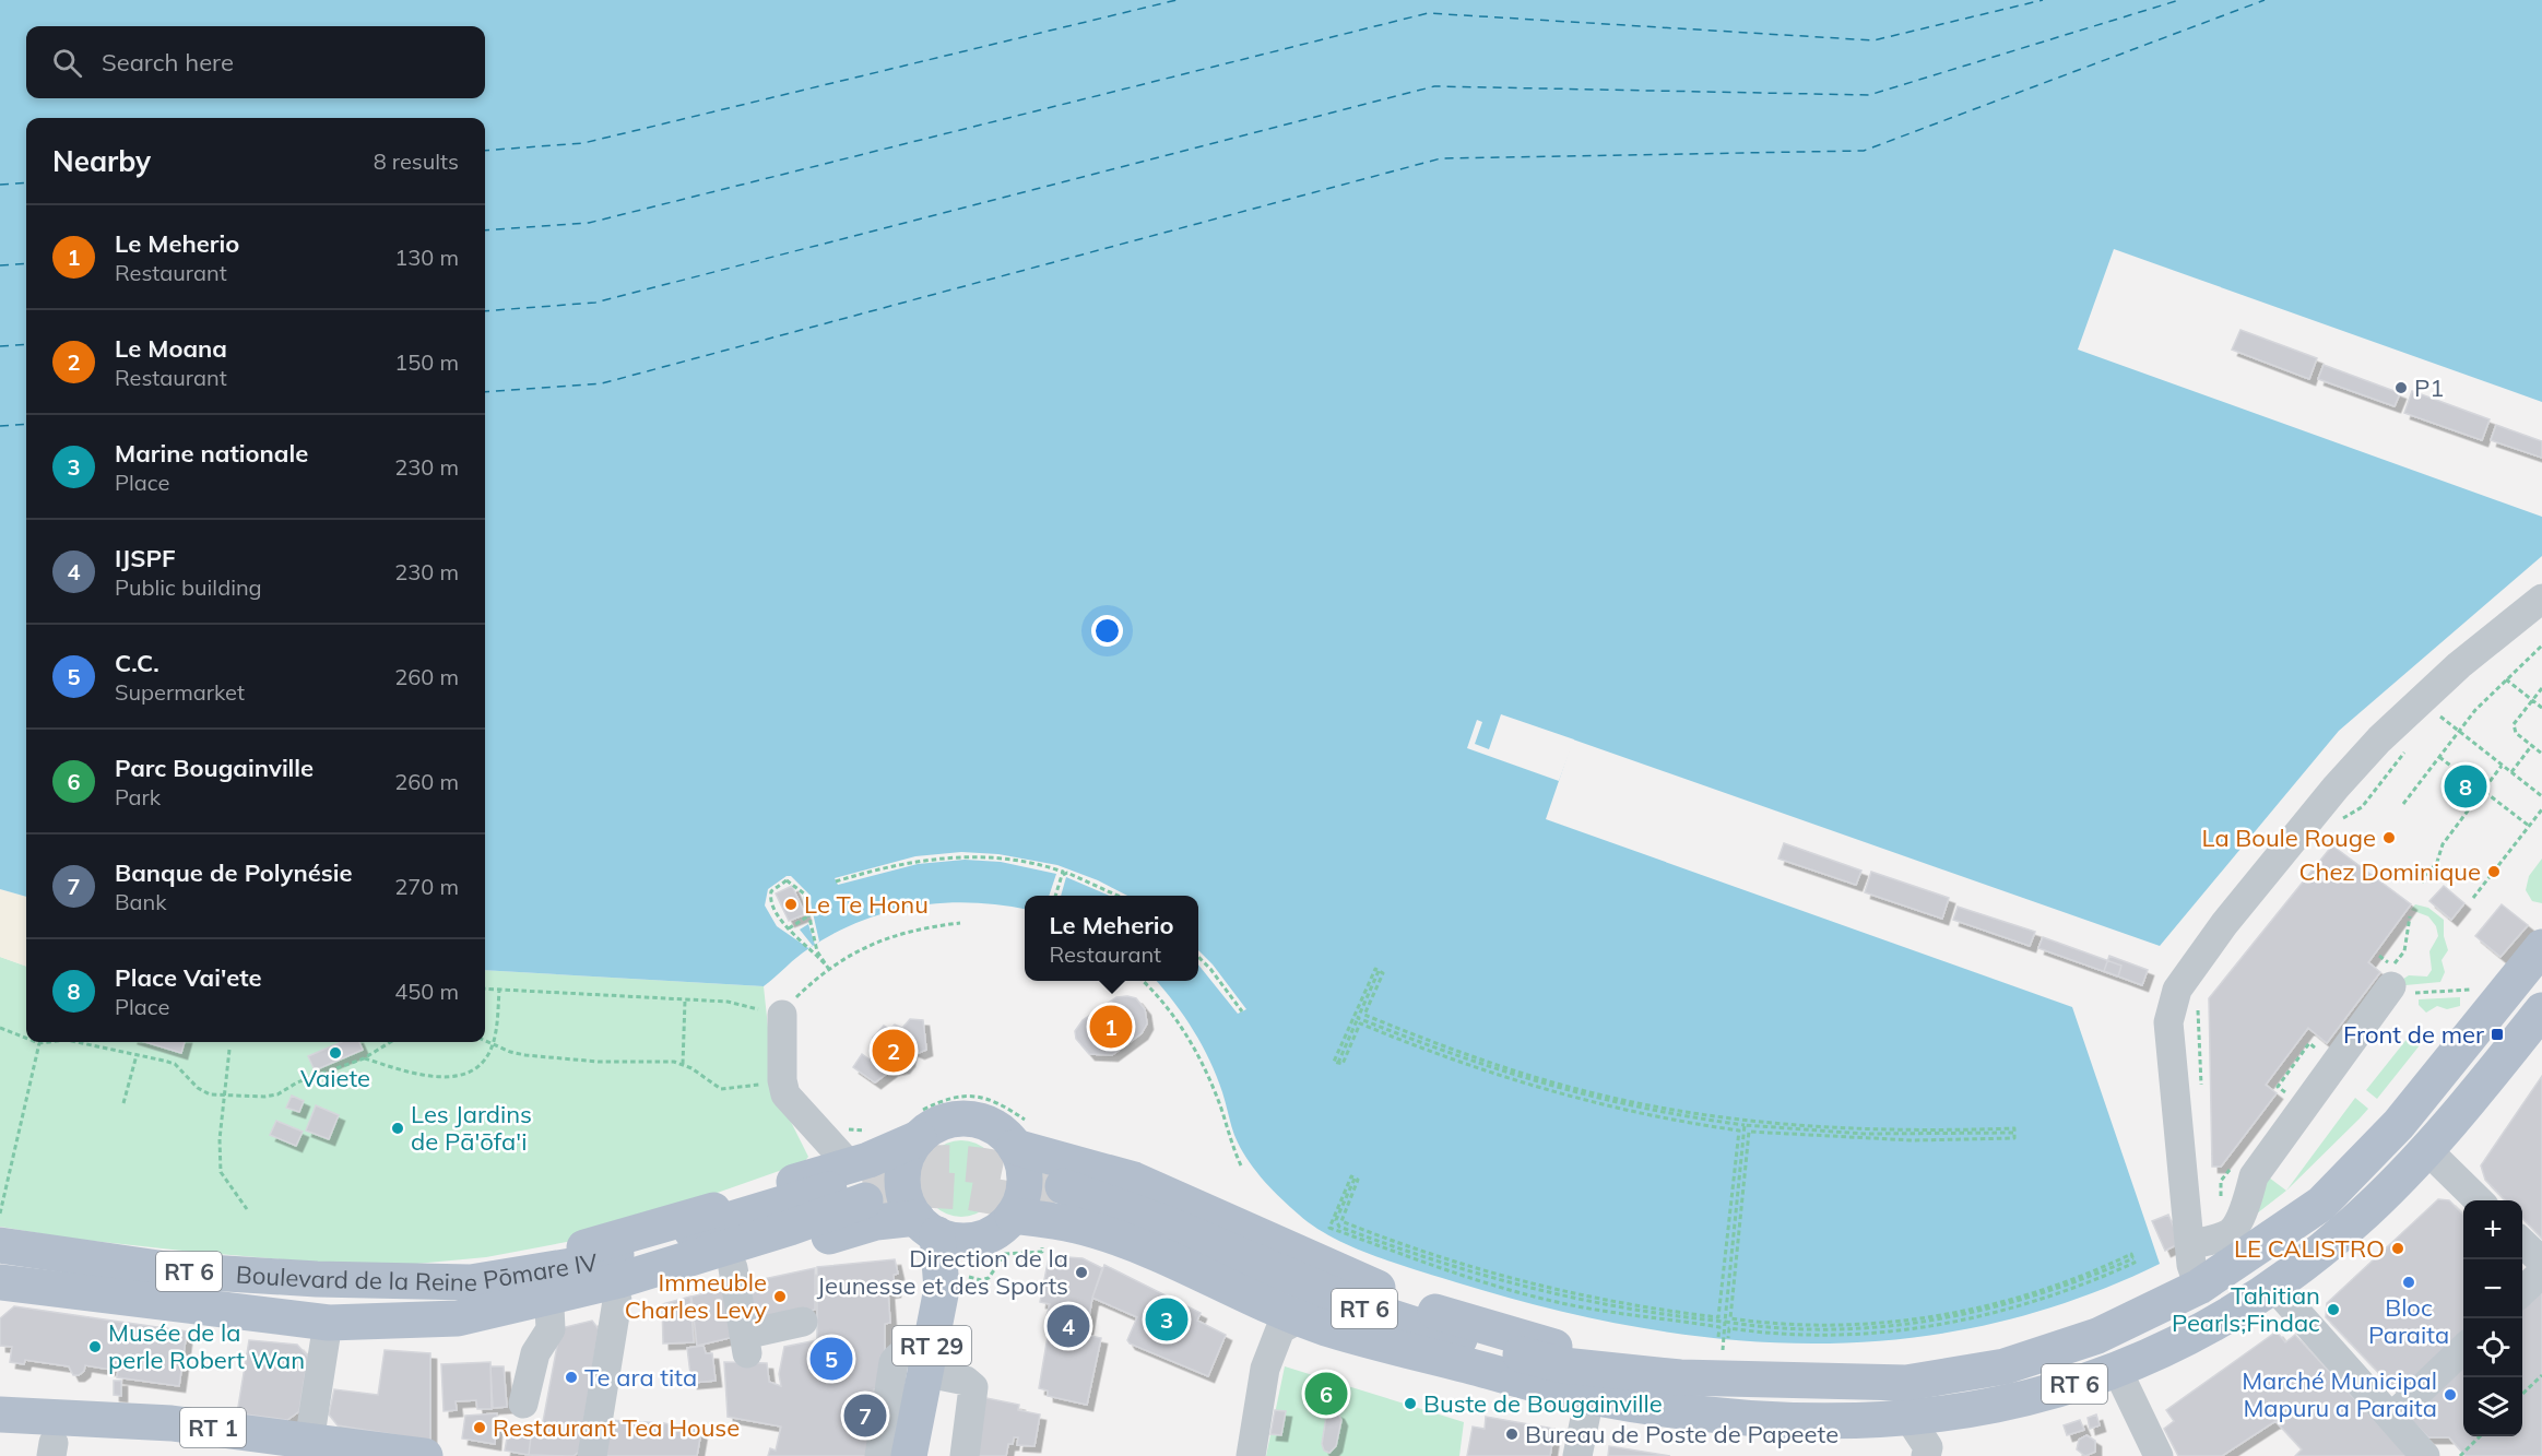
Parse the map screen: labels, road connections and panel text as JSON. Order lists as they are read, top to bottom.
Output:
{
  "streets": {
    "main road": [
      "Boulevard de la Reine Pōmare IV",
      "RT 6",
      "RT 29",
      "RT 1"
    ]
  },
  "places": {
    "other": [
      "P1",
      "La Boule Rouge",
      "Chez Dominique",
      "Le Te Honu",
      "Vaiete",
      "Les Jardins de Pā'ōfa'i",
      "LE CALISTRO",
      "Direction de la Jeunesse et des Sports",
      "Bloc Paraita",
      "Immeuble Charles Levy",
      "Tahitian Pearls;Findac",
      "Musée de la perle Robert Wan",
      "Te ara tita",
      "Marché Municipal Mapuru a Paraita",
      "Buste de Bougainville",
      "Restaurant Tea House",
      "Bureau de Poste de Papeete"
    ],
    "transit": ["Front de mer"]
  },
  "page": {
    "search": "Search here",
    "heading": ["Nearby", "8 results"],
    "list": [
      {
        "mark": "1",
        "name": "Le Meherio",
        "note": "Restaurant",
        "value": "130 m"
      },
      {
        "mark": "2",
        "name": "Le Moana",
        "note": "Restaurant",
        "value": "150 m"
      },
      {
        "mark": "3",
        "name": "Marine nationale",
        "note": "Place",
        "value": "230 m"
      },
      {
        "mark": "4",
        "name": "IJSPF",
        "note": "Public building",
        "value": "230 m"
      },
      {
        "mark": "5",
        "name": "C.C.",
        "note": "Supermarket",
        "value": "260 m"
      },
      {
        "mark": "6",
        "name": "Parc Bougainville",
        "note": "Park",
        "value": "260 m"
      },
      {
        "mark": "7",
        "name": "Banque de Polynésie",
        "note": "Bank",
        "value": "270 m"
      },
      {
        "mark": "8",
        "name": "Place Vai'ete",
        "note": "Place",
        "value": "450 m"
      }
    ],
    "pins": [
      "8",
      "1",
      "2",
      "3",
      "4",
      "5",
      "6",
      "7"
    ],
    "popup": ["Le Meherio", "Restaurant"],
    "map_buttons": ["+", "−"]
  }
}
